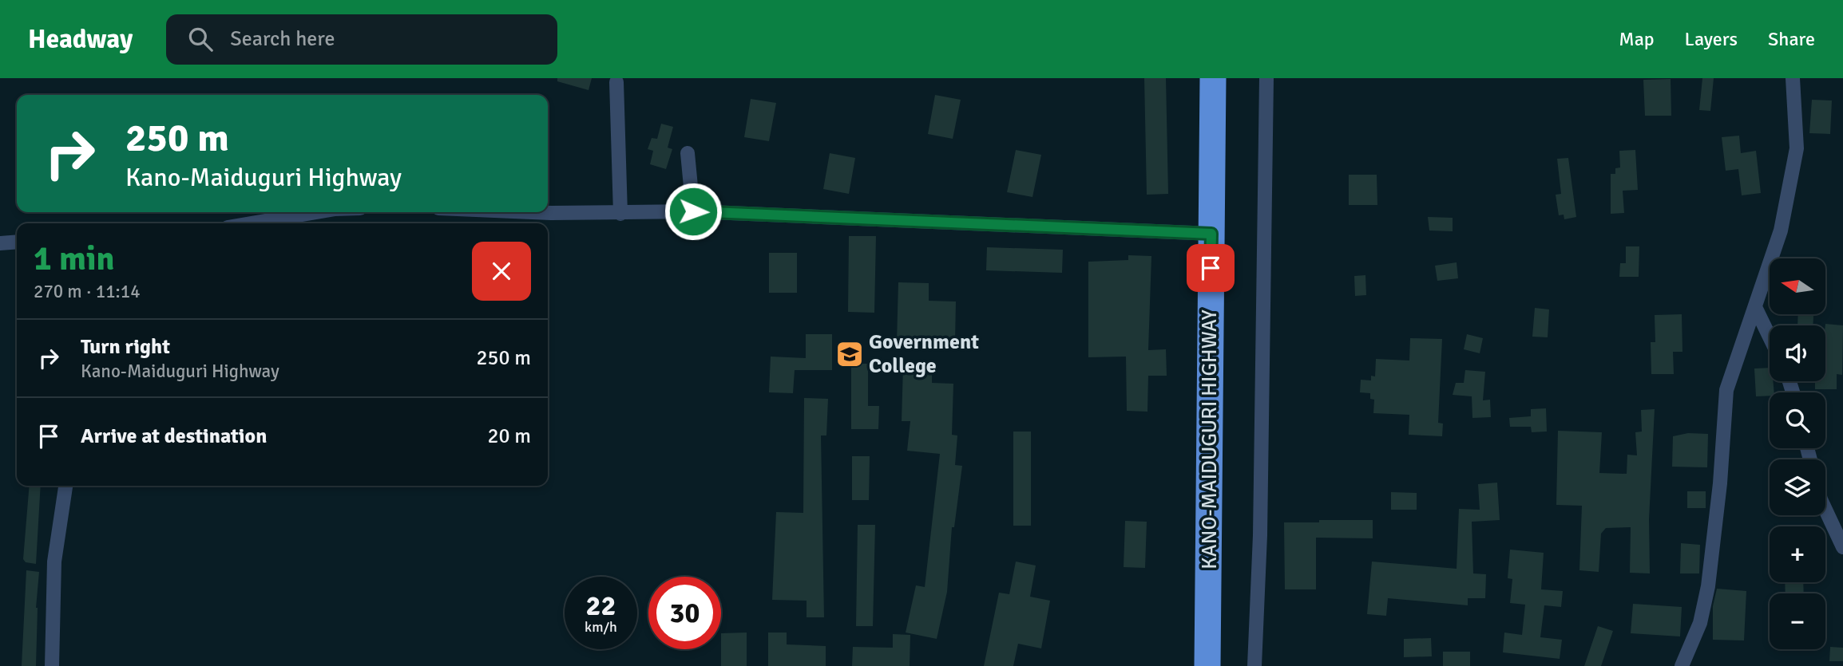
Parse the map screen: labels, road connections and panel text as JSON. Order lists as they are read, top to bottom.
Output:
{
  "streets": {
    "highway": ["KANO-MAIDUGURI HIGHWAY"]
  },
  "places": {
    "school or university": ["Government College"]
  },
  "north": "left",
  "page": {
    "header": "Headway",
    "search": "Search here",
    "nav": ["Map", "Layers", "Share"],
    "turn": ["250 m", "Kano-Maiduguri Highway"],
    "heading": ["1 min", "270 m · 11:14"],
    "map_buttons": ["+", "−"],
    "list": [
      {
        "name": "Turn right",
        "note": "Kano-Maiduguri Highway",
        "value": "250 m"
      },
      {
        "name": "Arrive at destination",
        "value": "20 m"
      }
    ],
    "speed": "22 km/h",
    "limit": "30"
  }
}
